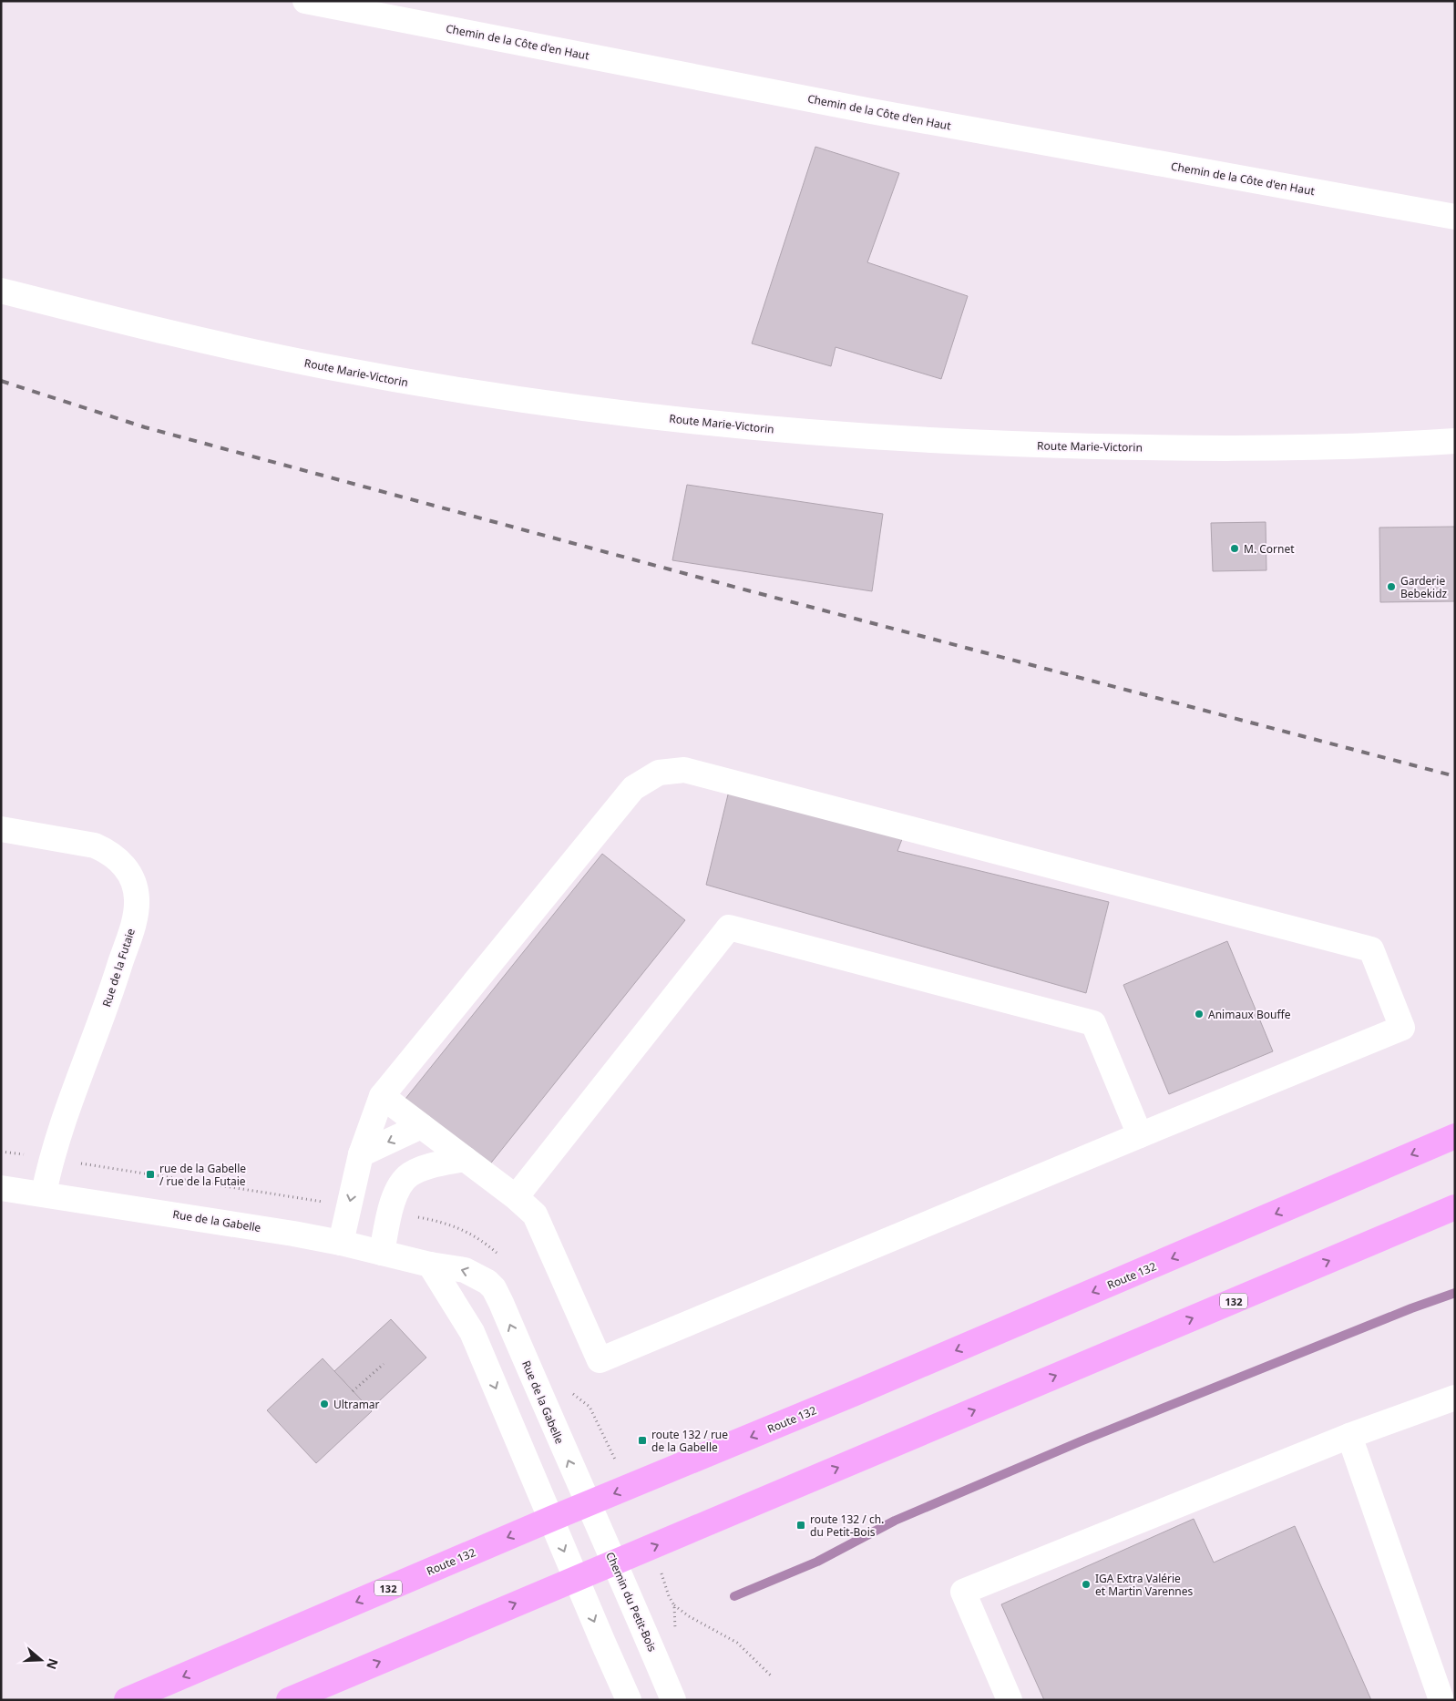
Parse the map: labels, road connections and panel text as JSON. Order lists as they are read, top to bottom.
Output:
{
  "streets": {
    "highway": ["Route 132", "132"],
    "street": [
      "Chemin de la Côte d'en Haut",
      "Route Marie-Victorin",
      "Rue de la Futaie",
      "Rue de la Gabelle",
      "Chemin du Petit-Bois"
    ]
  },
  "crossings": [
    ["Rue de la Futaie", "Rue de la Gabelle"],
    ["Rue de la Gabelle", "Route 132"],
    ["Rue de la Gabelle", "Chemin du Petit-Bois"],
    ["Route 132", "Chemin du Petit-Bois"],
    ["132", "Chemin du Petit-Bois"]
  ],
  "places": {
    "other": [
      "M. Cornet",
      "Garderie Bebekidz",
      "Animaux Bouffe",
      "Ultramar",
      "IGA Extra Valérie et Martin Varennes"
    ],
    "transit": ["rue de la Gabelle / rue de la Futaie", "route 132 / rue de la Gabelle", "route 132 / ch. du Petit-Bois"]
  },
  "north": "right"
}
